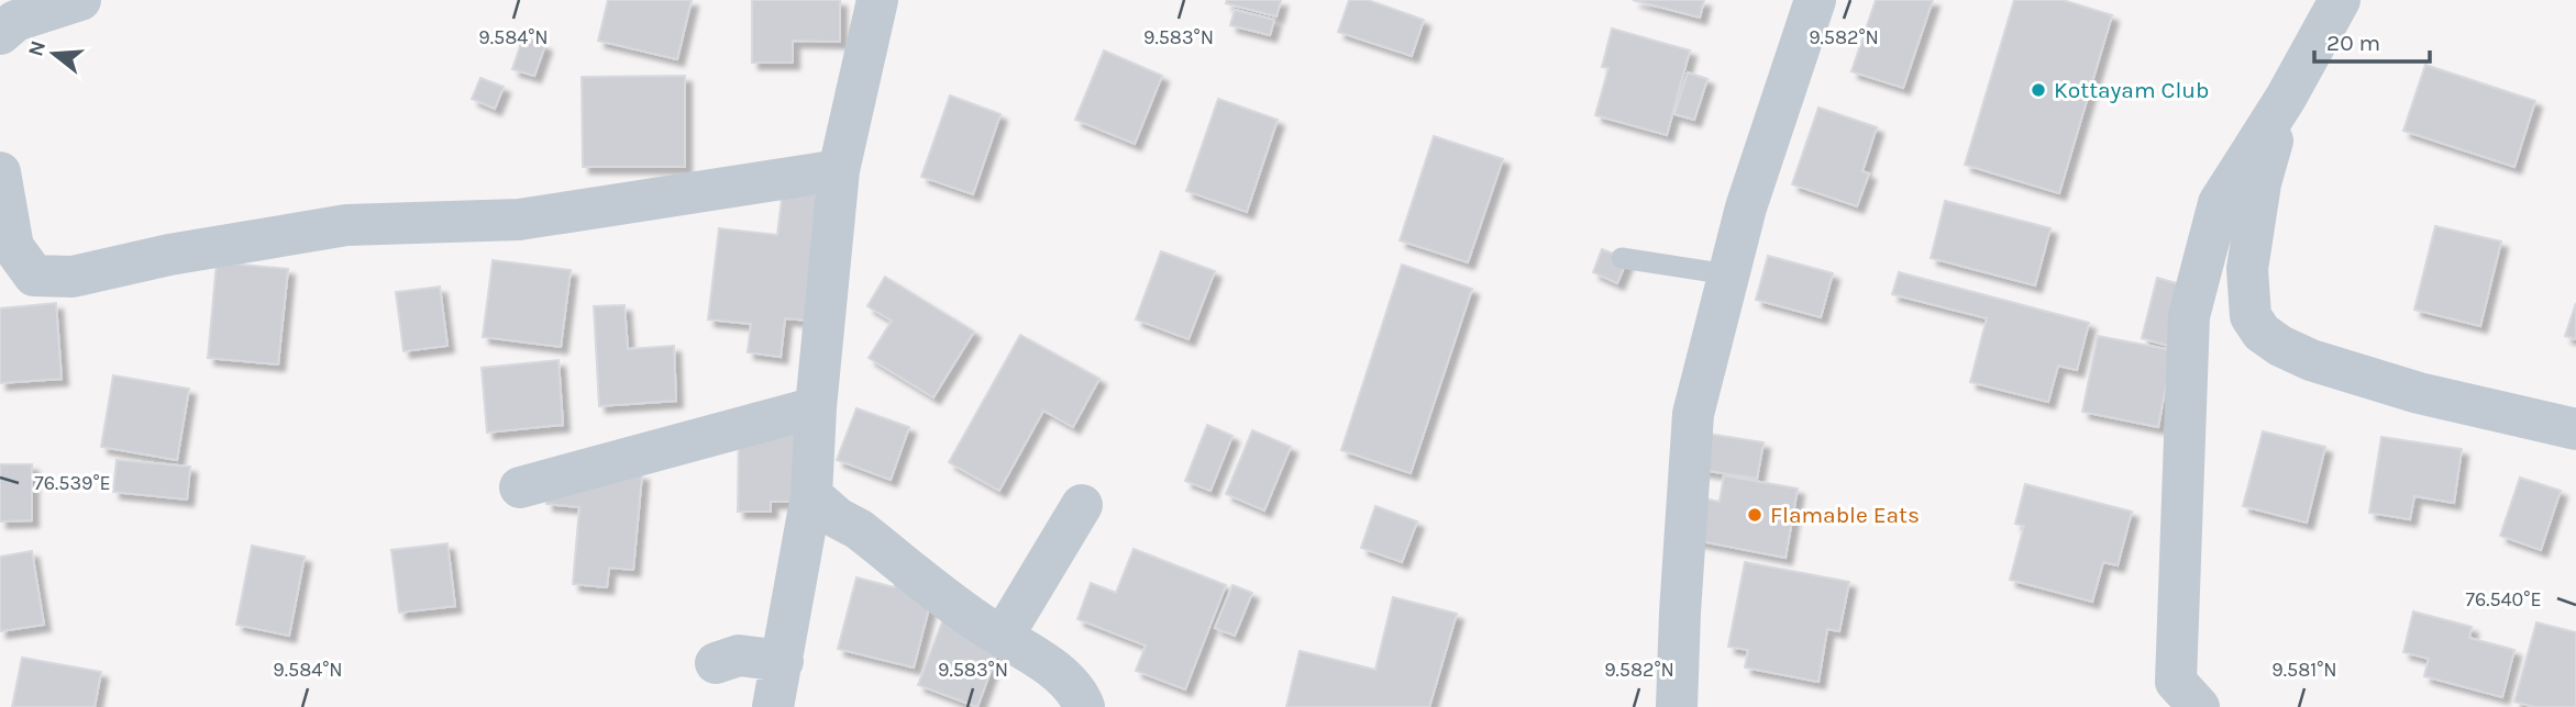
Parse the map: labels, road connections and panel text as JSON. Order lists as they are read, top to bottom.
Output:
{
  "places": ["Kottayam Club", "Flamable Eats"],
  "scale_bar": "20 m",
  "north": "left",
  "coordinates": [
    "9.584°N",
    "9.583°N",
    "9.582°N",
    "76.539°E",
    "76.540°E",
    "9.581°N"
  ]
}
